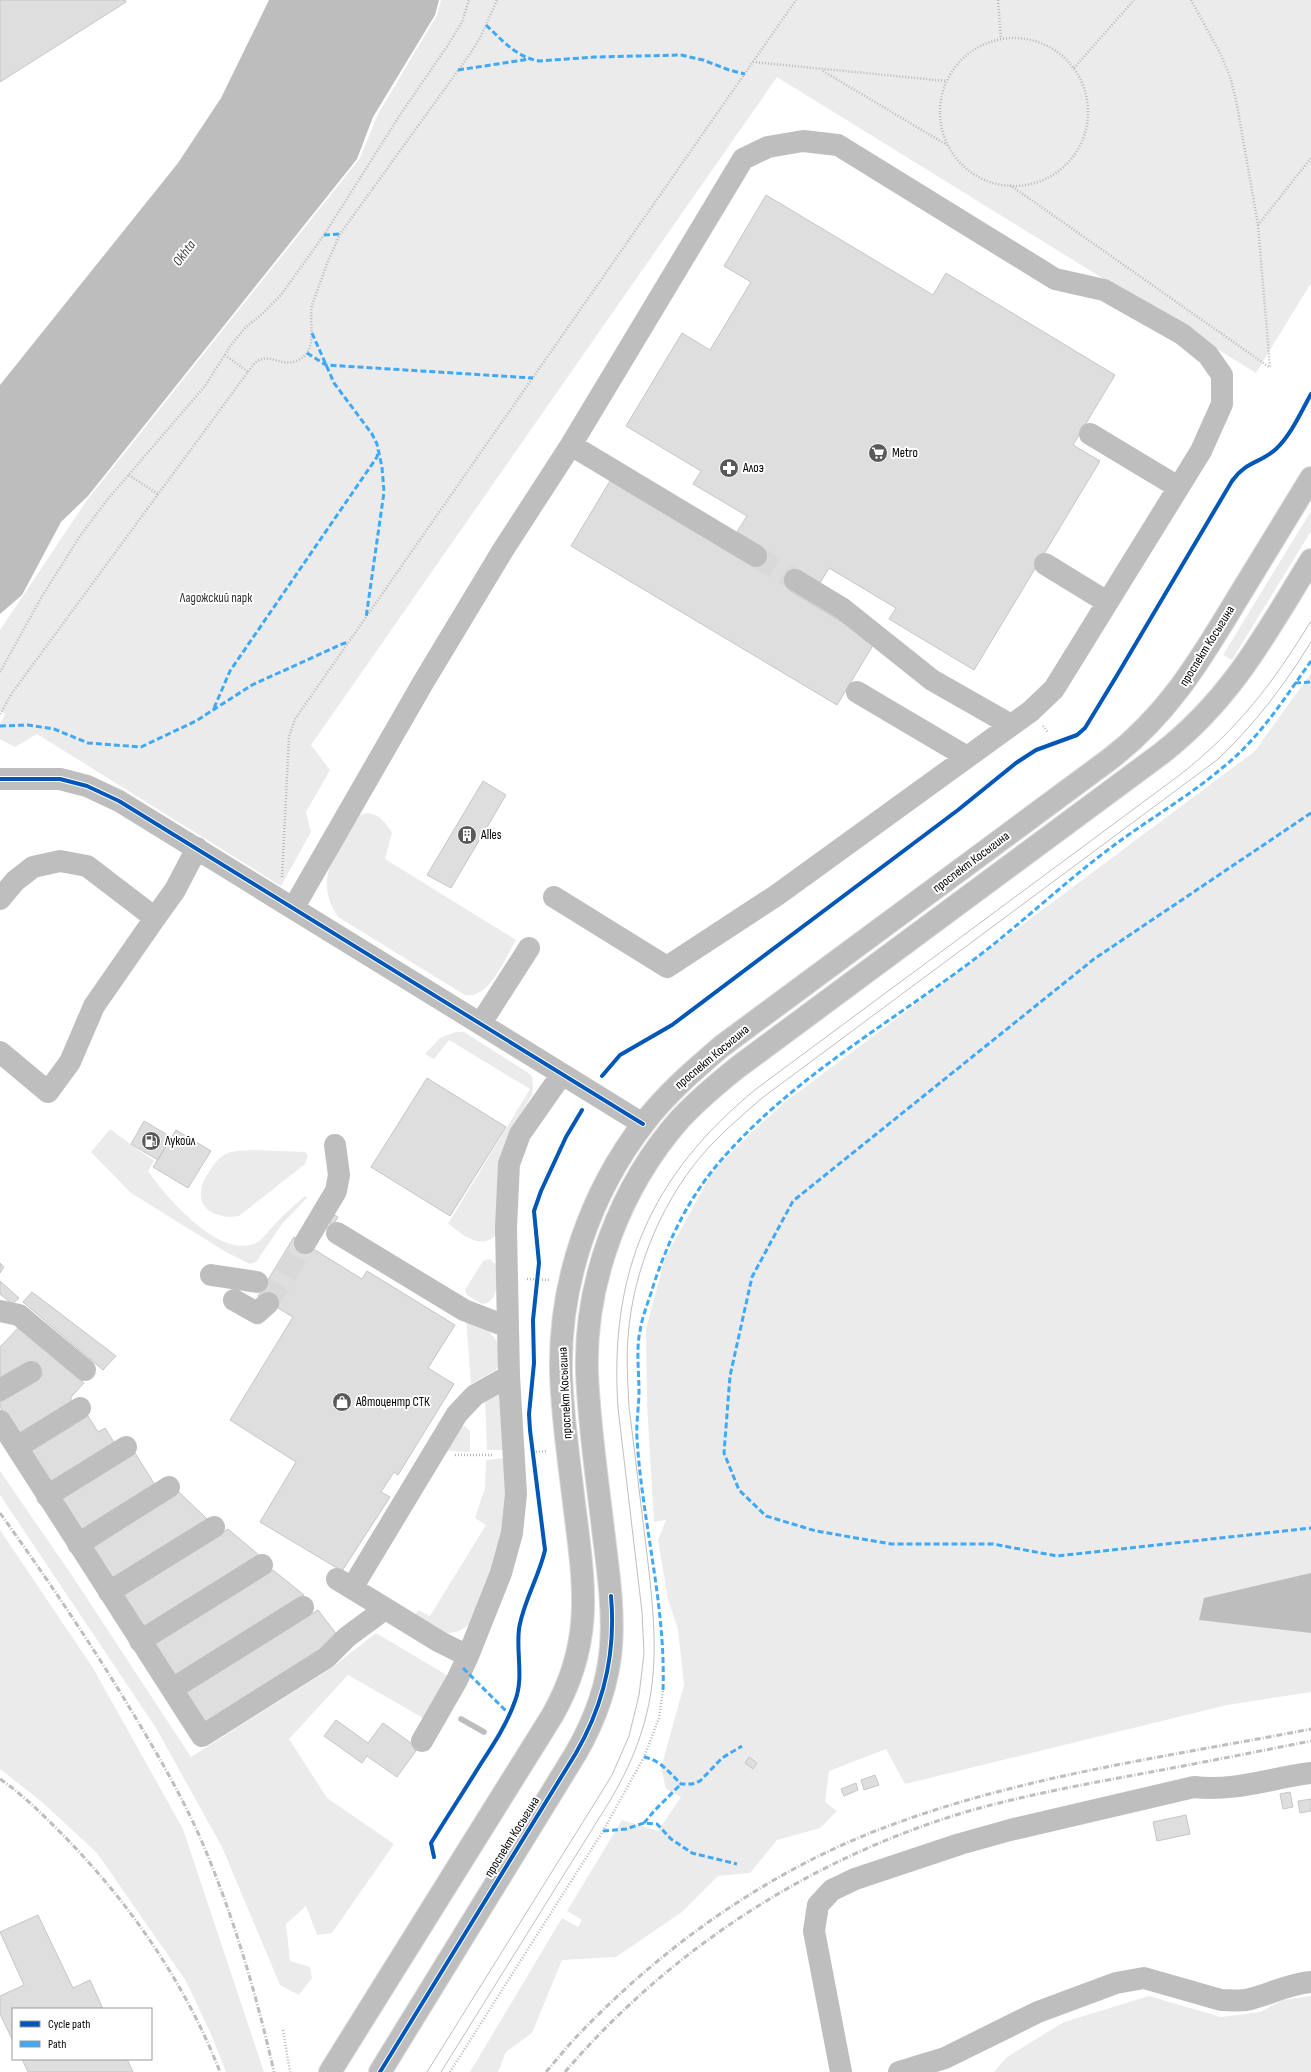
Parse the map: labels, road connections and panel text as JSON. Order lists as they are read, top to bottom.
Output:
{
  "streets": {
    "main road": ["проспект Косыгина"]
  },
  "water": ["Okhta"],
  "parks": ["Ладожский парк"],
  "places": {
    "supermarket": ["Metro"],
    "pharmacy": ["Алоэ"],
    "building": ["Alles"],
    "fuel station": ["Лукойл"],
    "shop": ["Автоцентр СТК"]
  },
  "legend": ["Cycle path", "Path"]
}
